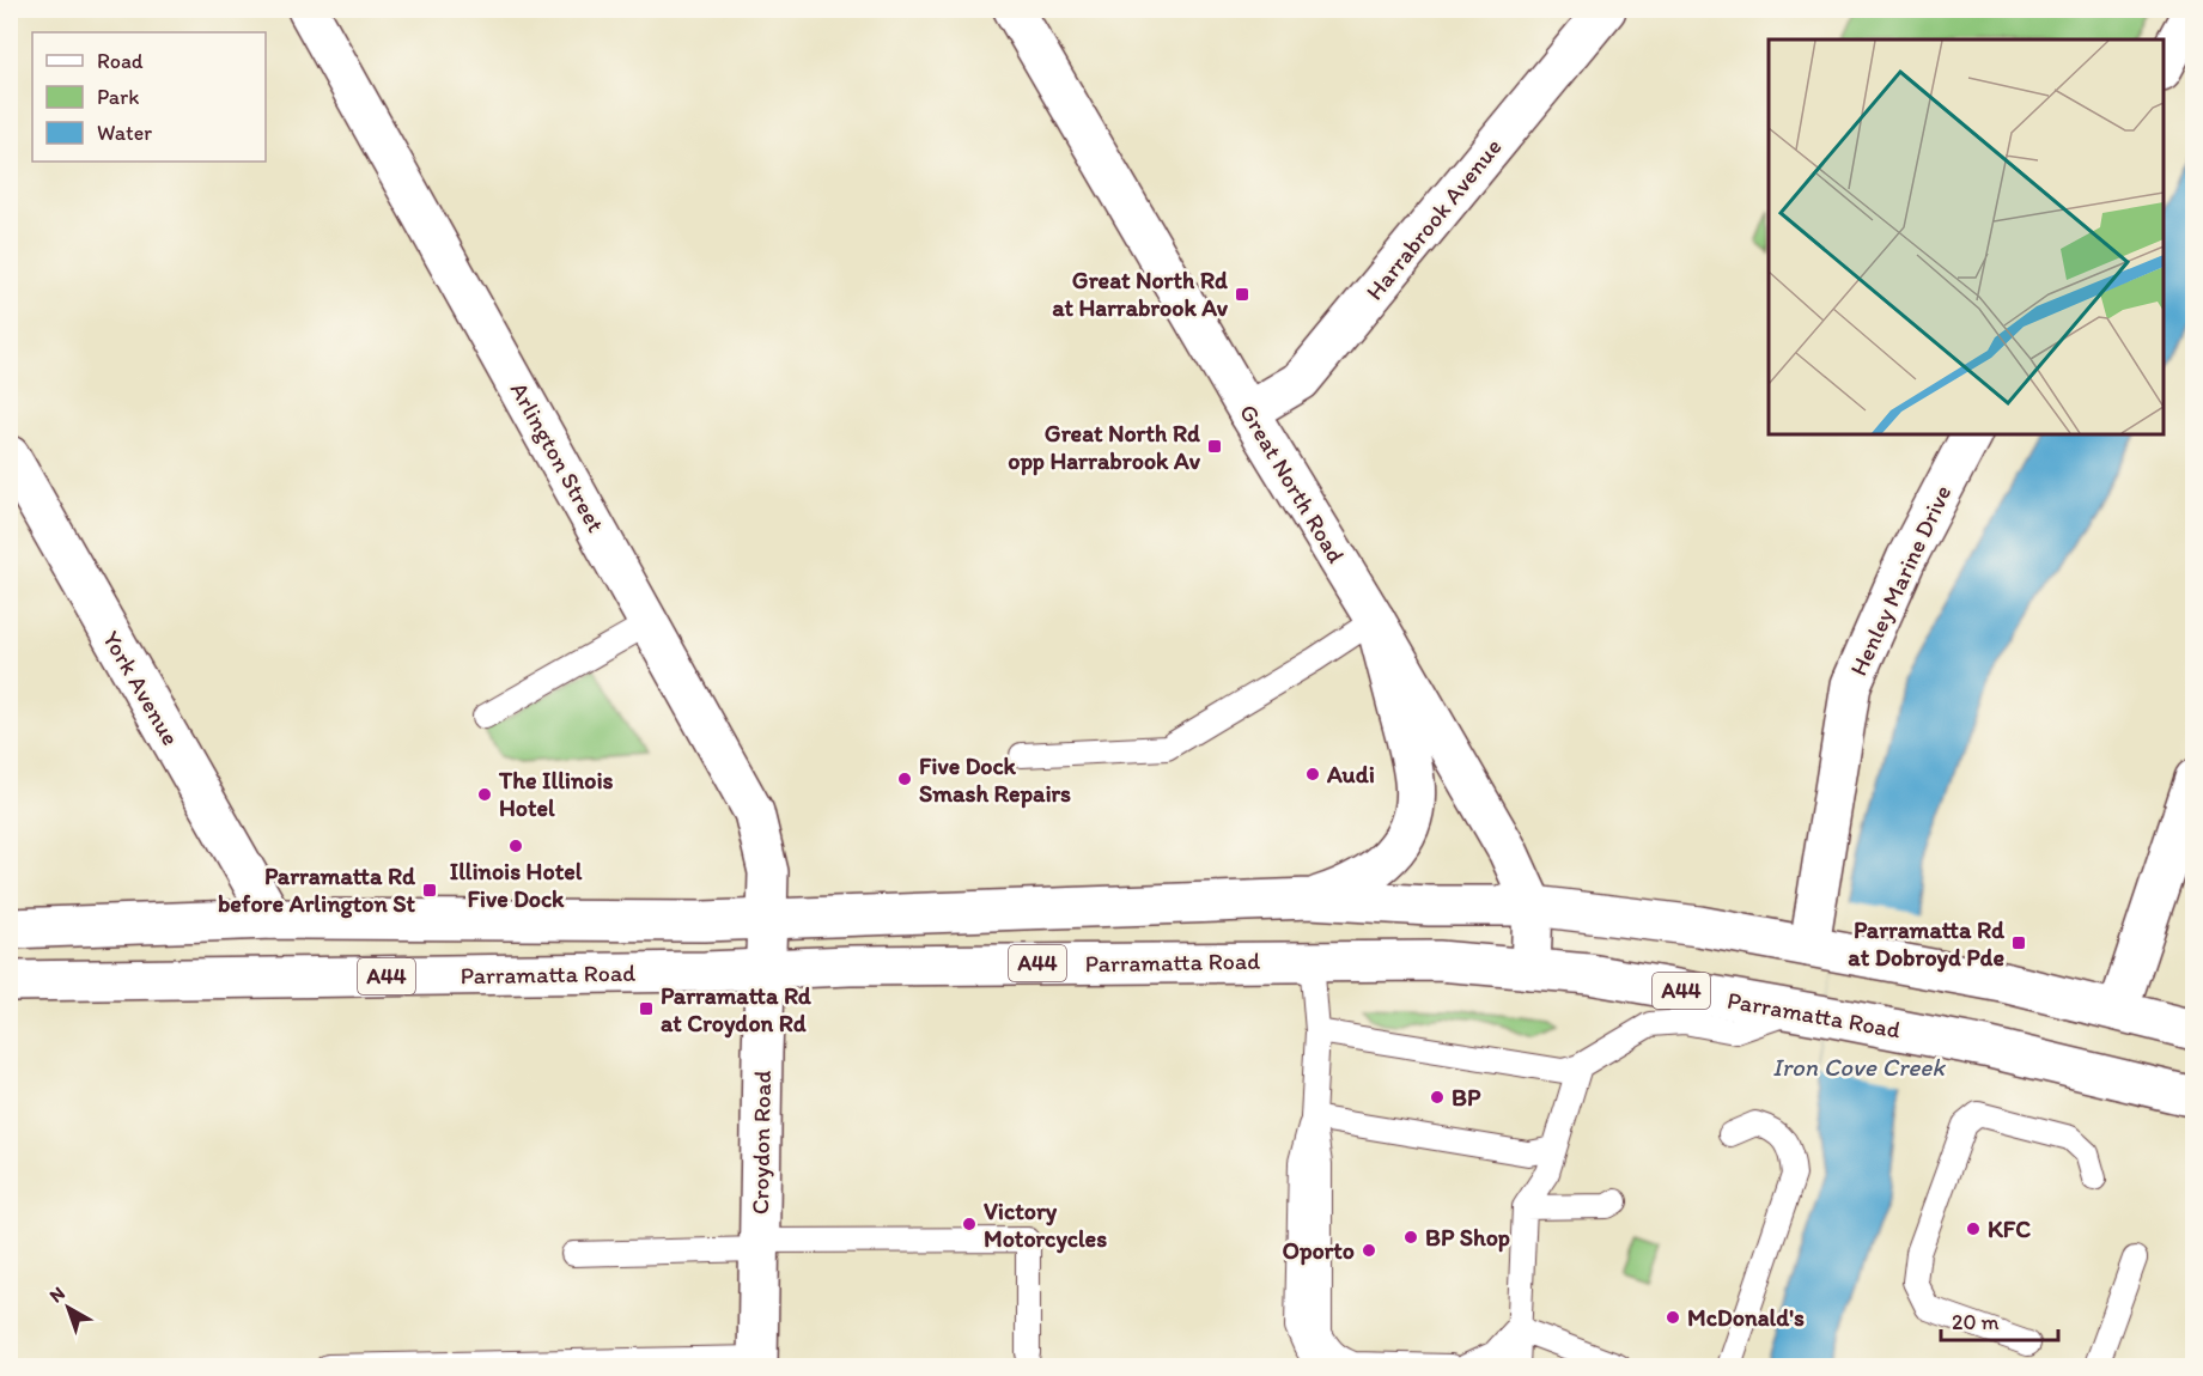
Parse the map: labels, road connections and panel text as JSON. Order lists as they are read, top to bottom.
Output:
{
  "streets": {
    "main road": [
      "Harrabrook Avenue",
      "Arlington Street",
      "Great North Road",
      "Henley Marine Drive",
      "York Avenue",
      "Parramatta Road",
      "A44",
      "Croydon Road"
    ]
  },
  "crossings": [
    ["Harrabrook Avenue", "Great North Road"],
    ["Arlington Street", "Croydon Road"],
    ["Great North Road", "Parramatta Road"],
    ["Parramatta Road", "Croydon Road"]
  ],
  "water": ["Iron Cove Creek"],
  "places": {
    "transit": [
      "Great North Rd at Harrabrook Av",
      "Great North Rd opp Harrabrook Av",
      "Parramatta Rd before Arlington St",
      "Parramatta Rd at Dobroyd Pde",
      "Parramatta Rd at Croydon Rd"
    ],
    "other": [
      "Audi",
      "Five Dock Smash Repairs",
      "The Illinois Hotel",
      "Illinois Hotel Five Dock",
      "BP",
      "Victory Motorcycles",
      "KFC",
      "BP Shop",
      "Oporto",
      "McDonald's"
    ]
  },
  "legend": ["Road", "Park", "Water"],
  "scale_bar": "20 m",
  "north": "top left"
}
